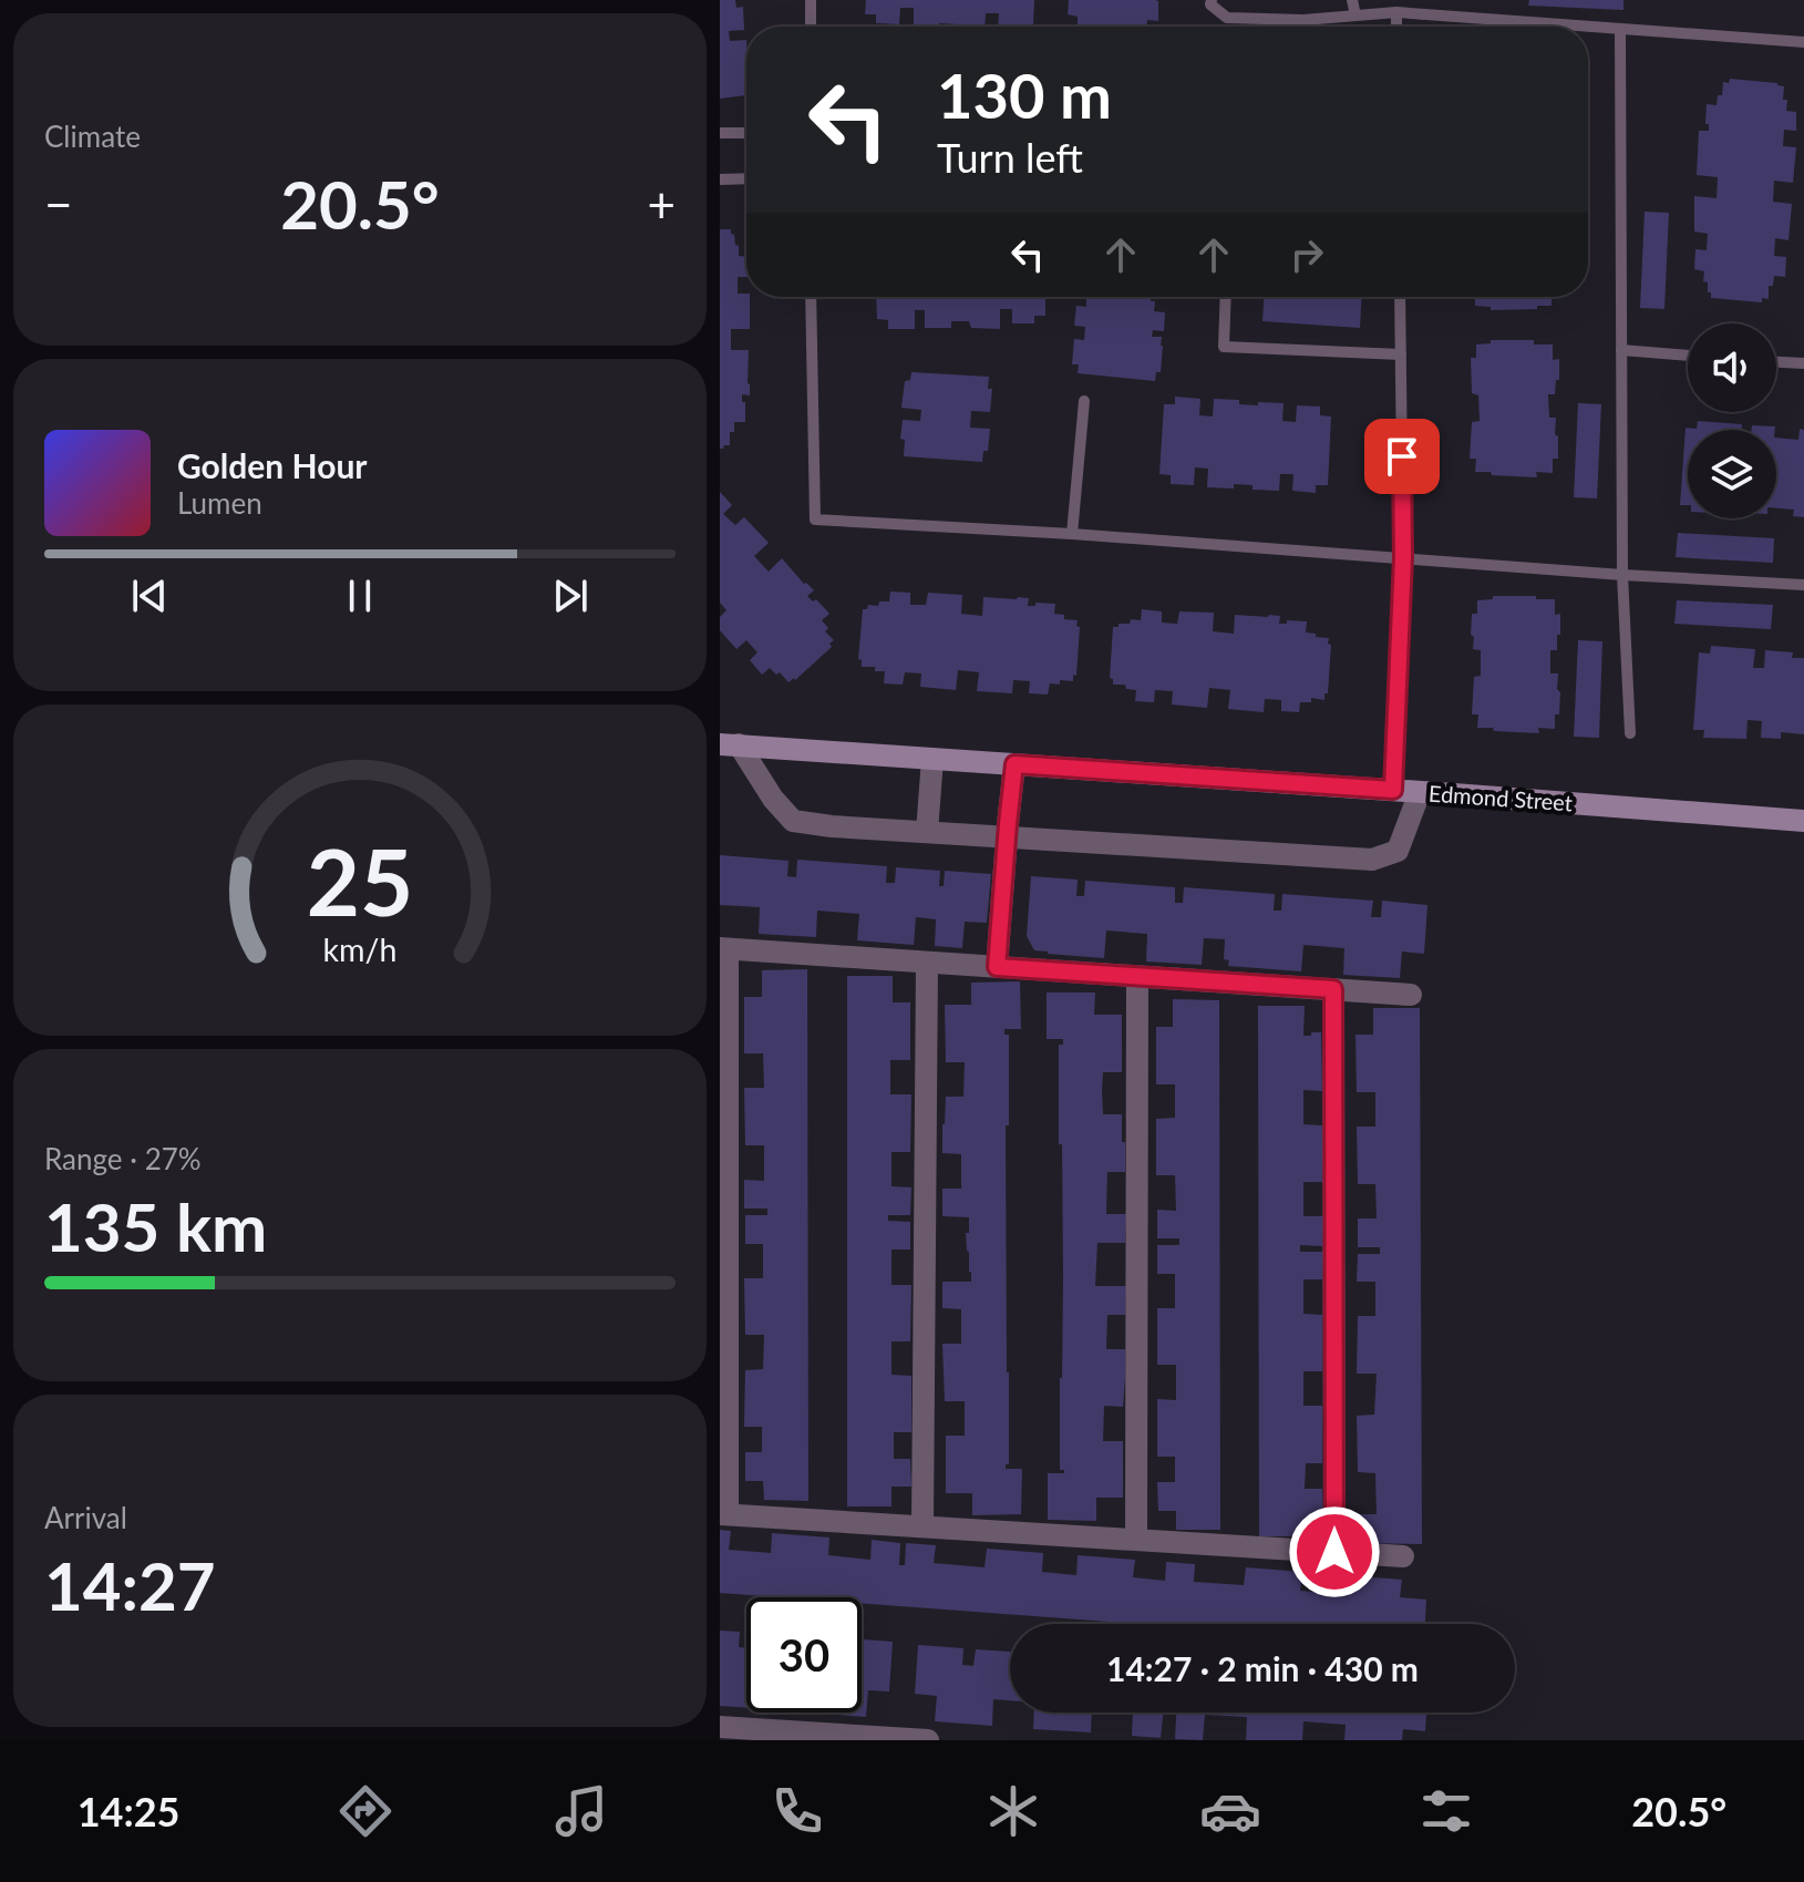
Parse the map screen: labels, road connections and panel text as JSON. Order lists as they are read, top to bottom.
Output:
{
  "streets": {
    "street": ["Edmond Street"]
  },
  "page": {
    "tile": [
      "Climate",
      ["Range · 27%", "135 km"],
      ["Arrival", "14:27"]
    ],
    "turn": ["130 m", "Turn left"],
    "heat": ["−", "20.5°", "+"],
    "song": ["Golden Hour", "Lumen"],
    "limit": "30",
    "trip": "14:27 · 2 min · 430 m",
    "tabs": ["14:25", "20.5°"],
    "gauge": ["25", "km/h"]
  }
}
